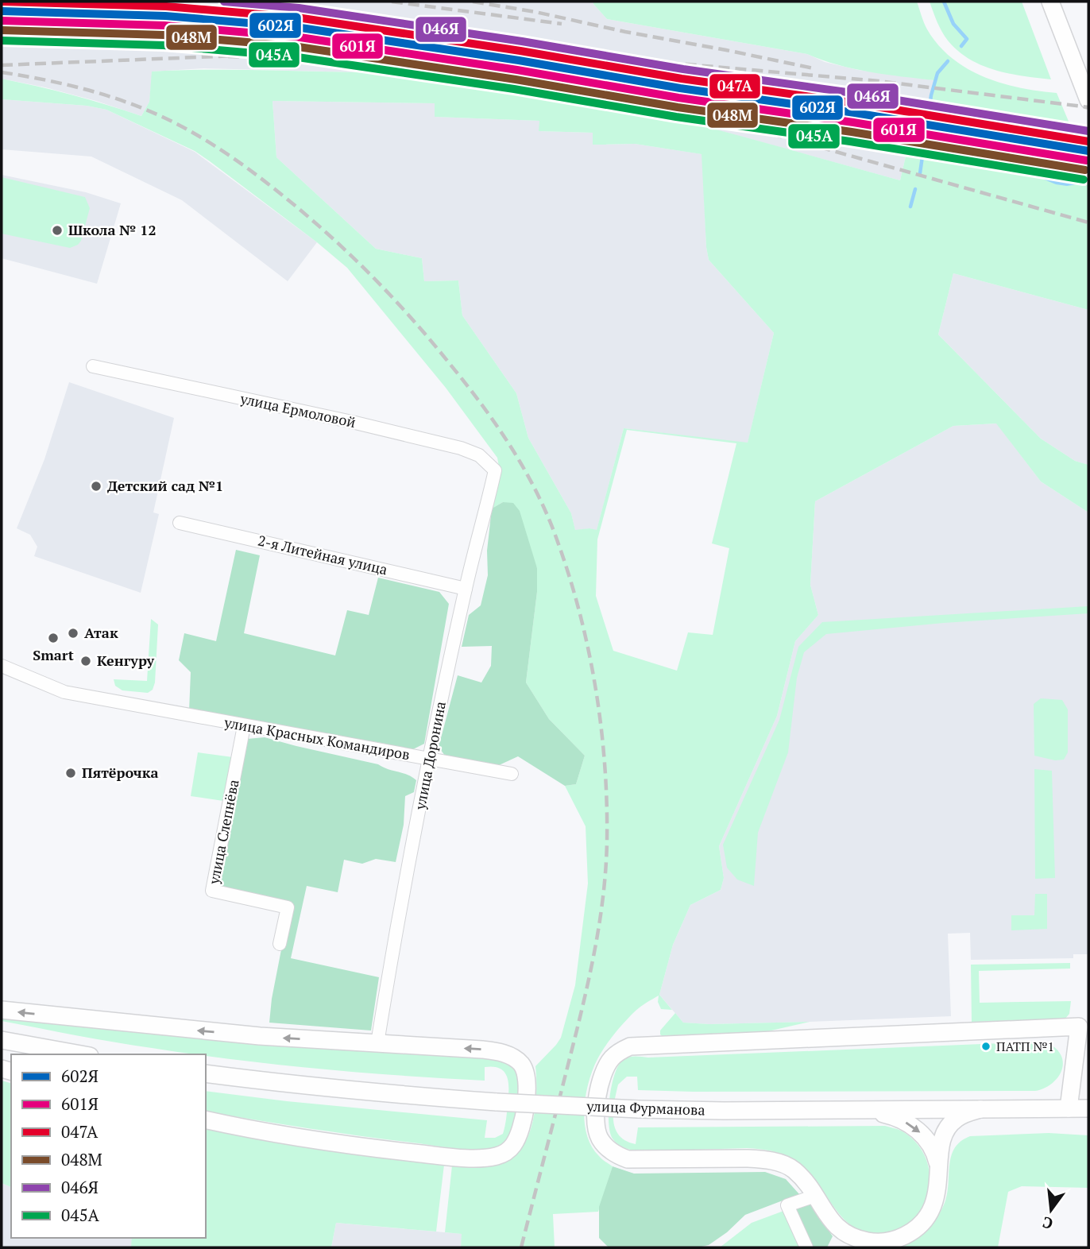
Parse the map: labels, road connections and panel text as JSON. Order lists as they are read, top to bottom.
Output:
{
  "streets": {
    "street": [
      "улица Ермоловой",
      "2-я Литейная улица",
      "улица Красных Командиров",
      "улица Доронина",
      "улица Слепнёва",
      "улица Фурманова"
    ]
  },
  "crossings": [
    ["улица Ермоловой", "улица Доронина"],
    ["2-я Литейная улица", "улица Доронина"],
    ["улица Красных Командиров", "улица Доронина"],
    ["улица Красных Командиров", "улица Слепнёва"]
  ],
  "places": [
    "Школа № 12",
    "Детский сад №1",
    "Атак",
    "Smart",
    "Кенгуру",
    "Пятёрочка",
    "ПАТП №1"
  ],
  "lines": [
    "transit line 047А",
    "transit line 046Я",
    "transit line 602Я",
    "transit line 601Я",
    "transit line 048М",
    "transit line 045А"
  ],
  "legend": [
    "602Я",
    "601Я",
    "047А",
    "048М",
    "046Я",
    "045А"
  ],
  "north": "bottom"
}
